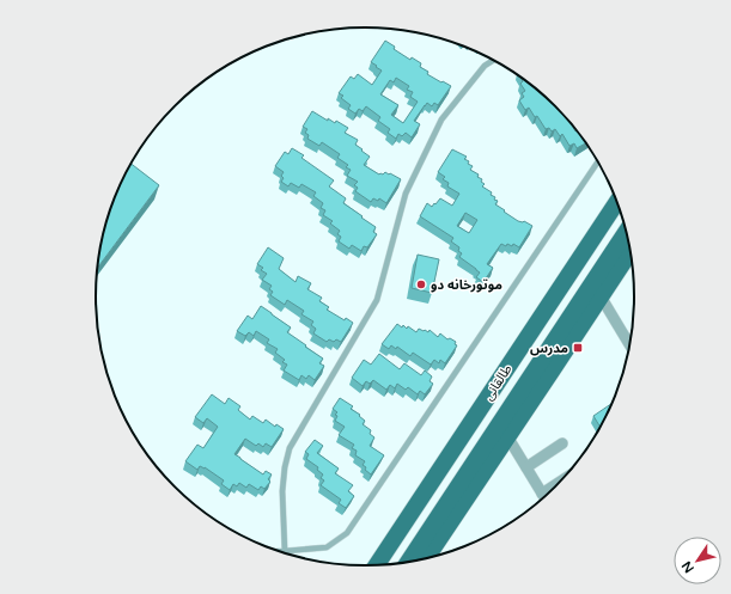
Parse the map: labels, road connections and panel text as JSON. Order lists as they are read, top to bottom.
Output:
{
  "streets": {
    "main road": ["طالقانی"]
  },
  "places": {
    "other": ["موتورخانه دو"],
    "transit": ["مدرس"]
  },
  "north": "bottom left"
}
